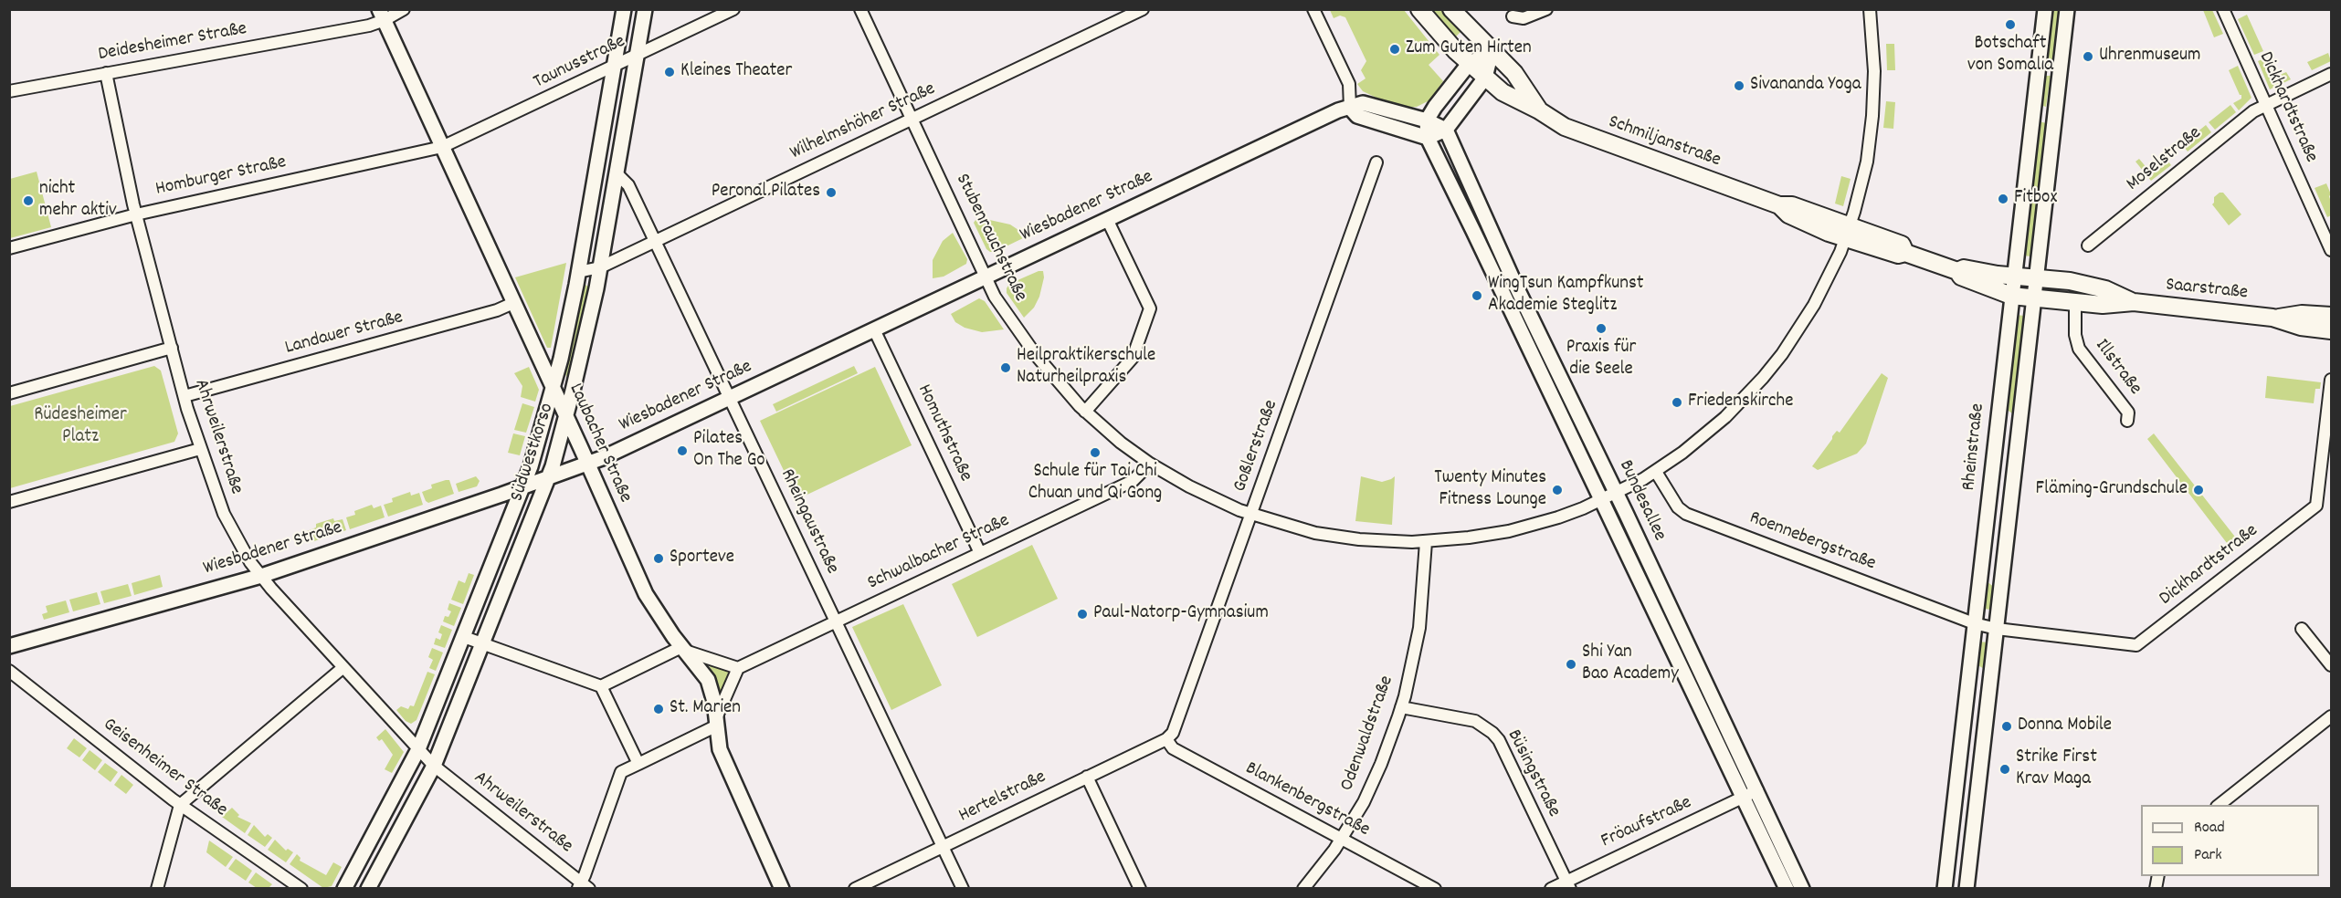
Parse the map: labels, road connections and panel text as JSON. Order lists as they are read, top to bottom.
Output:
{
  "streets": {
    "main road": ["Schmiljanstraße", "Saarstraße"],
    "street": [
      "Deidesheimer Straße",
      "Taunusstraße",
      "Dickhardtstraße",
      "Wilhelmshöher Straße",
      "Moselstraße",
      "Homburger Straße",
      "Wiesbadener Straße",
      "Stubenrauchstraße",
      "Landauer Straße",
      "Illstraße",
      "Homuthstraße",
      "Ahrweilerstraße",
      "Laubacher Straße",
      "Goßlerstraße",
      "Rheinstraße",
      "Südwestkorso",
      "Bundesallee",
      "Rheingaustraße",
      "Roennebergstraße",
      "Schwalbacher Straße",
      "Odenwaldstraße",
      "Geisenheimer Straße",
      "Büsingstraße",
      "Hertelstraße",
      "Blankenbergstraße",
      "Fröaufstraße"
    ]
  },
  "crossings": [
    ["Deidesheimer Straße", "Ahrweilerstraße"],
    ["Deidesheimer Straße", "Laubacher Straße"],
    ["Taunusstraße", "Homburger Straße"],
    ["Taunusstraße", "Laubacher Straße"],
    ["Taunusstraße", "Südwestkorso"],
    ["Dickhardtstraße", "Moselstraße"],
    ["Dickhardtstraße", "Rheinstraße"],
    ["Dickhardtstraße", "Roennebergstraße"],
    ["Wilhelmshöher Straße", "Stubenrauchstraße"],
    ["Wilhelmshöher Straße", "Südwestkorso"],
    ["Wilhelmshöher Straße", "Rheingaustraße"],
    ["Schmiljanstraße", "Stubenrauchstraße"],
    ["Schmiljanstraße", "Saarstraße"],
    ["Schmiljanstraße", "Rheinstraße"],
    ["Homburger Straße", "Ahrweilerstraße"],
    ["Homburger Straße", "Laubacher Straße"],
    ["Wiesbadener Straße", "Stubenrauchstraße"],
    ["Wiesbadener Straße", "Homuthstraße"],
    ["Wiesbadener Straße", "Ahrweilerstraße"],
    ["Wiesbadener Straße", "Laubacher Straße"],
    ["Wiesbadener Straße", "Südwestkorso"],
    ["Wiesbadener Straße", "Bundesallee"],
    ["Wiesbadener Straße", "Rheingaustraße"],
    ["Stubenrauchstraße", "Goßlerstraße"],
    ["Stubenrauchstraße", "Bundesallee"],
    ["Stubenrauchstraße", "Roennebergstraße"],
    ["Stubenrauchstraße", "Schwalbacher Straße"],
    ["Stubenrauchstraße", "Odenwaldstraße"],
    ["Saarstraße", "Illstraße"],
    ["Saarstraße", "Rheinstraße"],
    ["Landauer Straße", "Ahrweilerstraße"],
    ["Landauer Straße", "Laubacher Straße"],
    ["Homuthstraße", "Schwalbacher Straße"],
    ["Ahrweilerstraße", "Südwestkorso"],
    ["Laubacher Straße", "Südwestkorso"],
    ["Goßlerstraße", "Hertelstraße"],
    ["Goßlerstraße", "Blankenbergstraße"],
    ["Rheinstraße", "Roennebergstraße"],
    ["Südwestkorso", "Rheingaustraße"],
    ["Bundesallee", "Fröaufstraße"],
    ["Rheingaustraße", "Schwalbacher Straße"],
    ["Rheingaustraße", "Hertelstraße"],
    ["Odenwaldstraße", "Büsingstraße"],
    ["Odenwaldstraße", "Blankenbergstraße"],
    ["Büsingstraße", "Fröaufstraße"],
    ["Hertelstraße", "Blankenbergstraße"]
  ],
  "parks": ["Rüdesheimer Platz"],
  "places": [
    "Botschaft von Somalia",
    "Zum Guten Hirten",
    "Uhrenmuseum",
    "Kleines Theater",
    "Sivananda Yoga",
    "Peronal Pilates",
    "Fitbox",
    "nicht mehr aktiv",
    "WingTsun Kampfkunst Akademie Steglitz",
    "Praxis für die Seele",
    "Heilpraktikerschule Naturheilpraxis",
    "Friedenskirche",
    "Pilates On The Go",
    "Schule für Tai Chi Chuan und Qi Gong",
    "Twenty Minutes Fitness Lounge",
    "Fläming-Grundschule",
    "Sporteve",
    "Paul-Natorp-Gymnasium",
    "Shi Yan Bao Academy",
    "St. Marien",
    "Donna Mobile",
    "Strike First Krav Maga"
  ],
  "legend": ["Road", "Park"]
}
